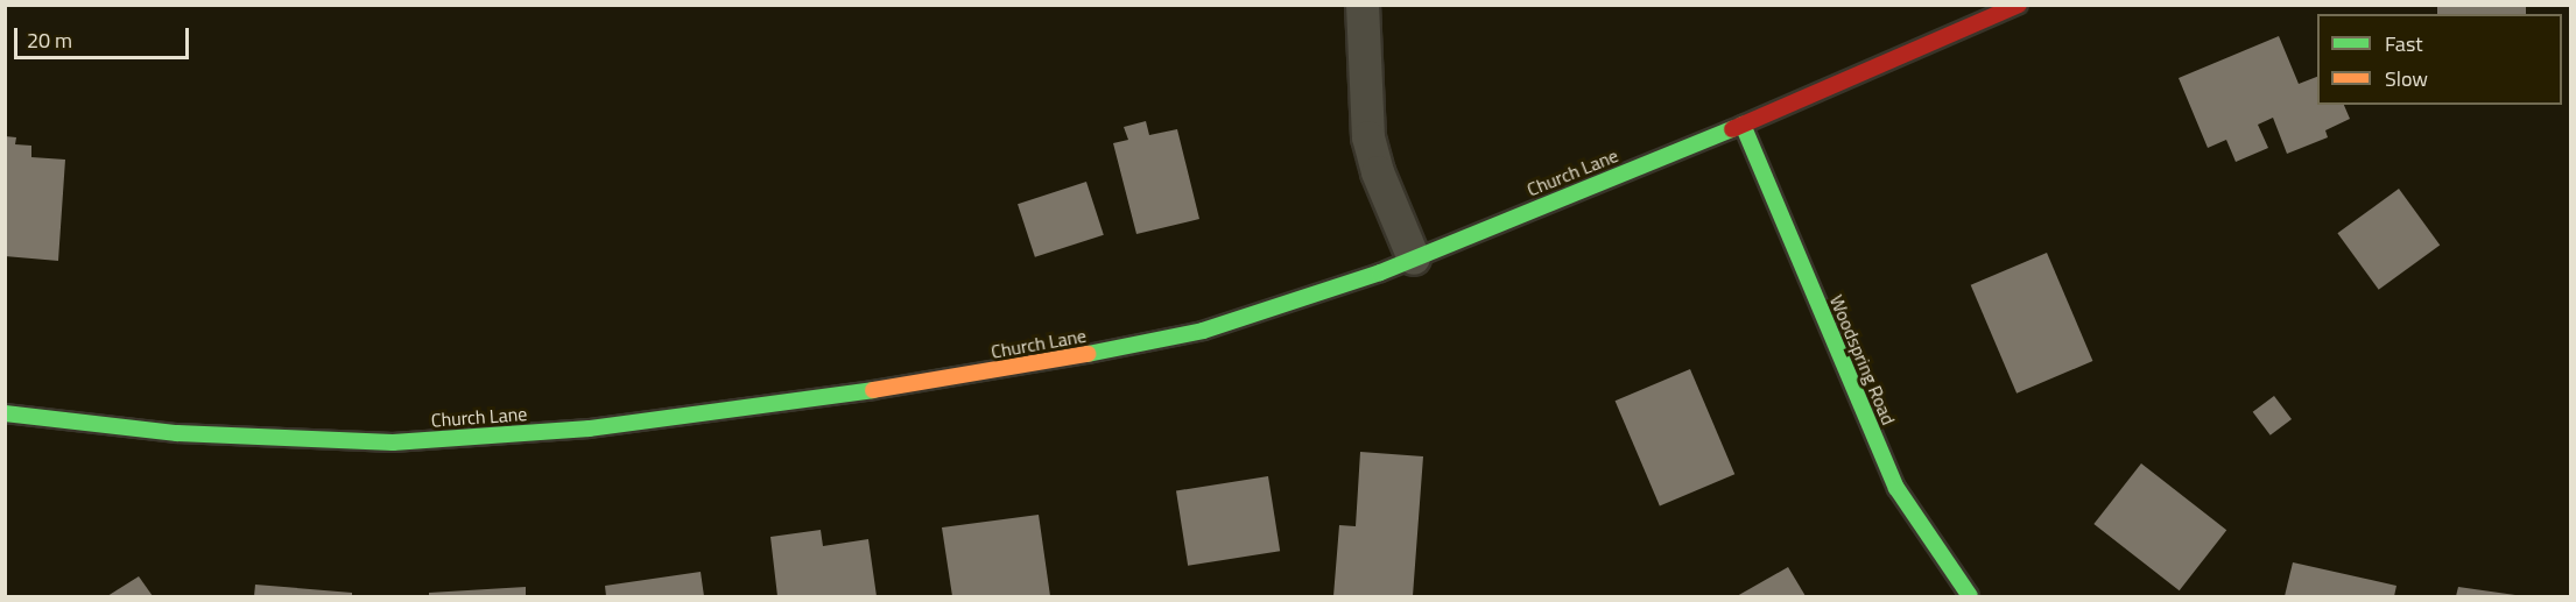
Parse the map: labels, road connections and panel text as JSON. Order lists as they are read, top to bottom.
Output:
{
  "streets": {
    "street": ["Church Lane", "Woodspring Road"]
  },
  "crossings": [
    ["Church Lane", "Woodspring Road"]
  ],
  "legend": ["Fast", "Slow"],
  "scale_bar": "20 m"
}
